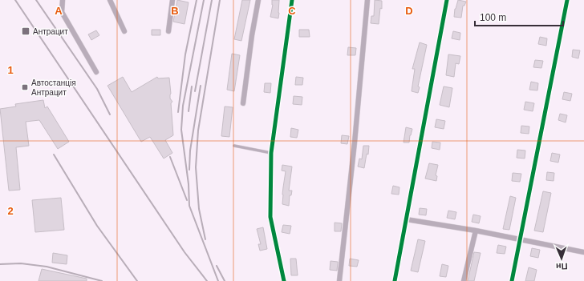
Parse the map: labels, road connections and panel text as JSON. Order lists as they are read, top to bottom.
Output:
{
  "places": {
    "transit": ["Антрацит", "Автостанція Антрацит"]
  },
  "scale_bar": "100 m",
  "north": "bottom",
  "grid": {
    "columns": [
      "A",
      "B",
      "C",
      "D"
    ],
    "rows": ["1", "2"]
  }
}
